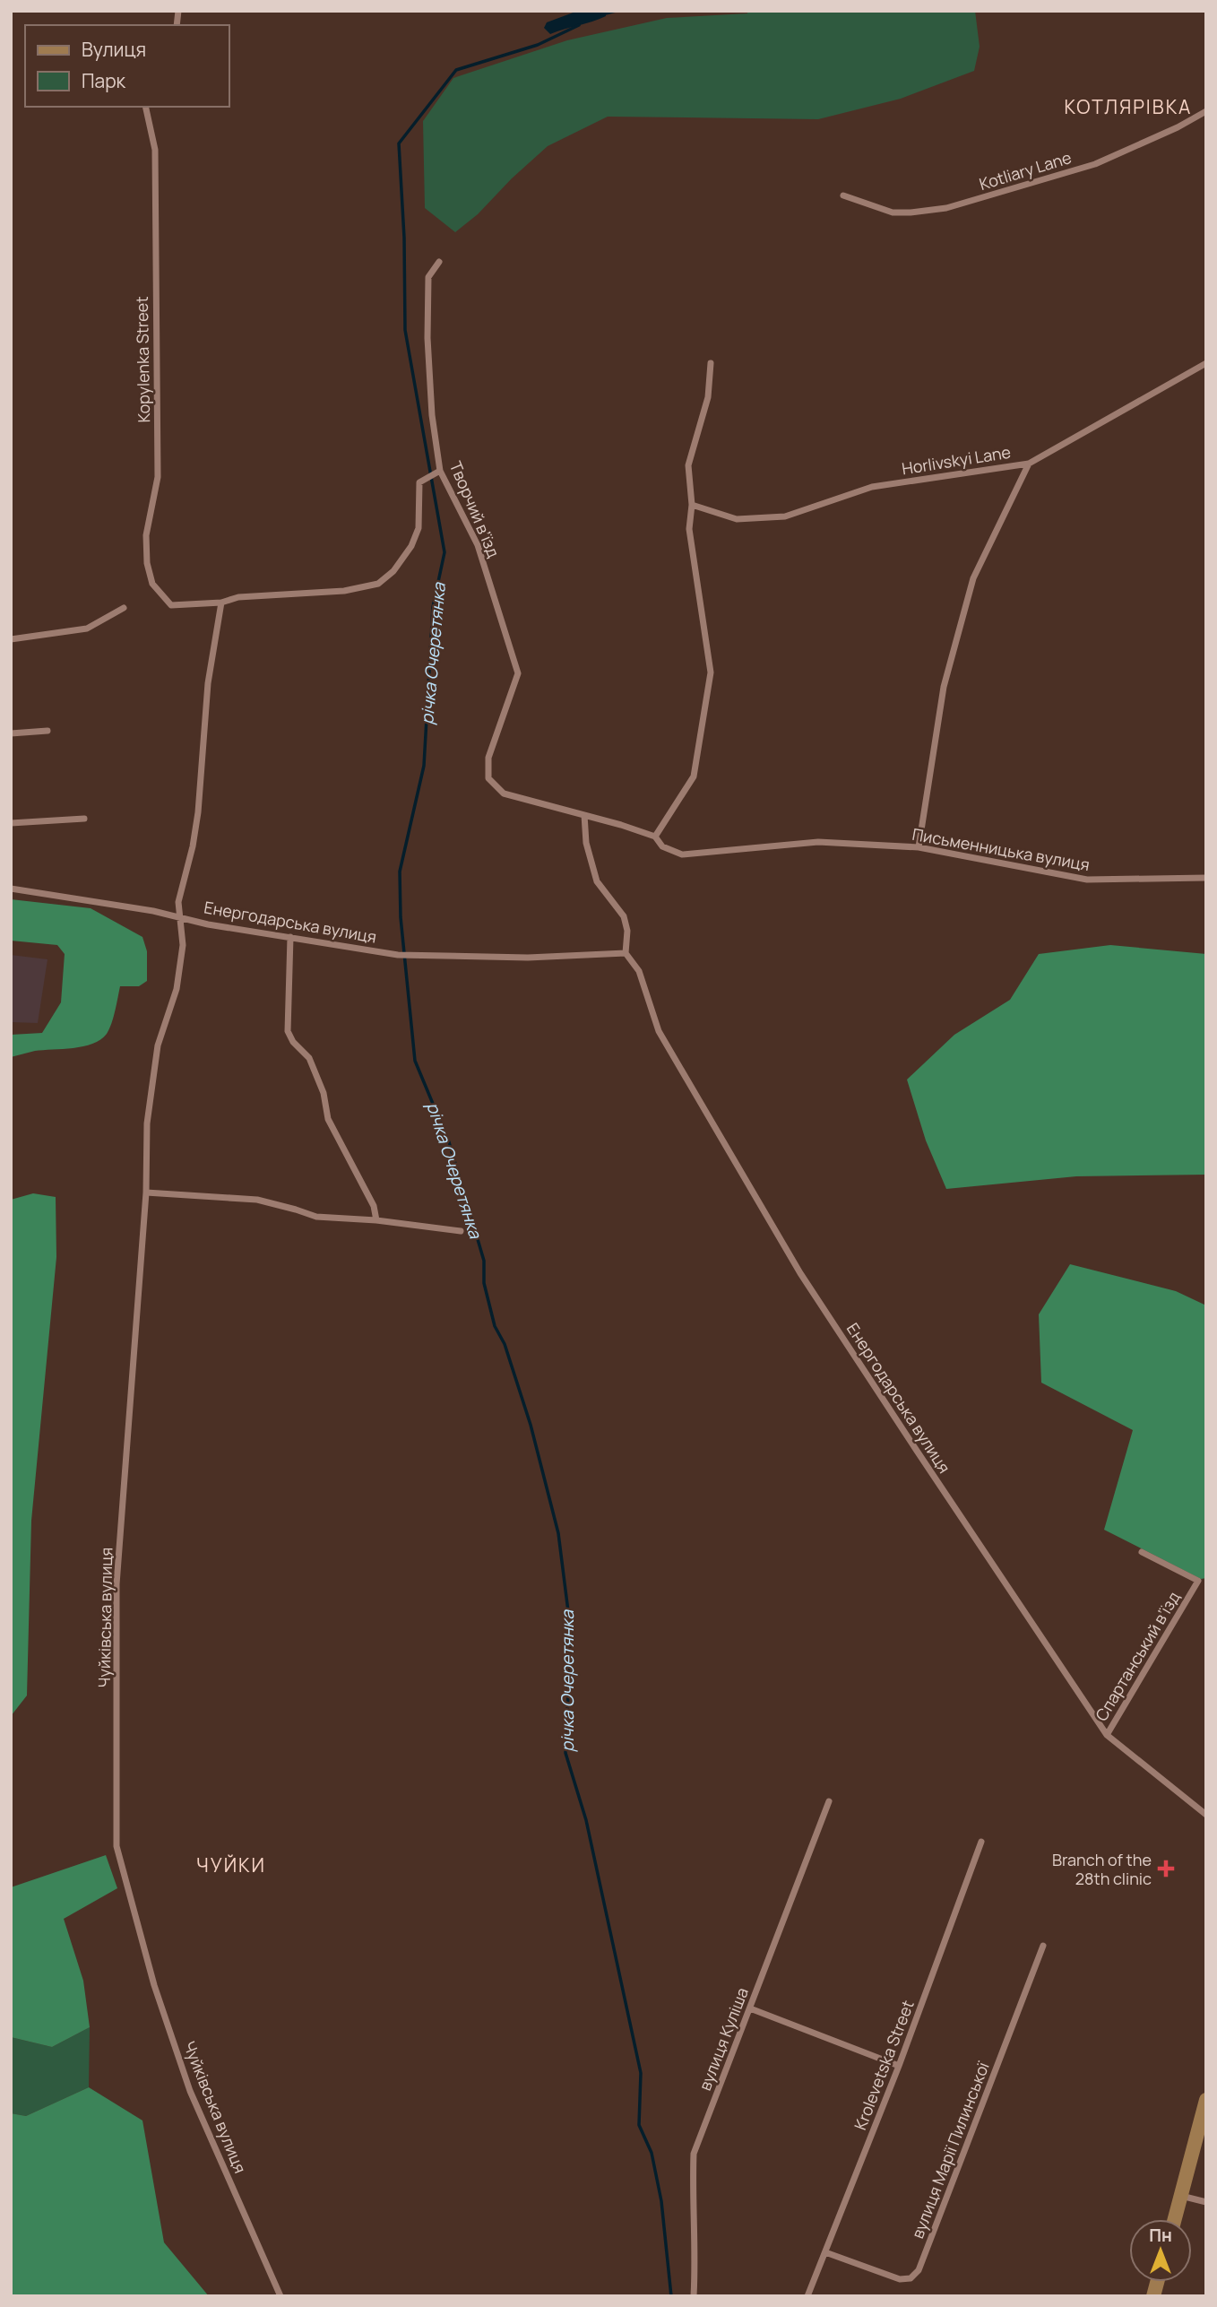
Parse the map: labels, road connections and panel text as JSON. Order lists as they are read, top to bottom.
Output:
{
  "streets": {
    "street": [
      "Kotliary Lane",
      "Kopylenka Street",
      "Horlivskyi Lane",
      "Творчий в’їзд",
      "Письменницька вулиця",
      "Енергодарська вулиця",
      "Чуйківська вулиця",
      "Спартанський в’їзд",
      "вулиця Куліша",
      "Krolevetska Street",
      "вулиця Марії Пилинської"
    ]
  },
  "crossings": [
    ["Творчий в’їзд", "Письменницька вулиця"],
    ["Енергодарська вулиця", "Чуйківська вулиця"],
    ["Енергодарська вулиця", "Спартанський в’їзд"],
    ["Krolevetska Street", "вулиця Марії Пилинської"]
  ],
  "districts": ["КОТЛЯРІВКА", "ЧУЙКИ"],
  "water": ["річка Очеретянка"],
  "places": {
    "health": ["Branch of the 28th clinic"]
  },
  "legend": ["Вулиця", "Парк"],
  "north": "top"
}
